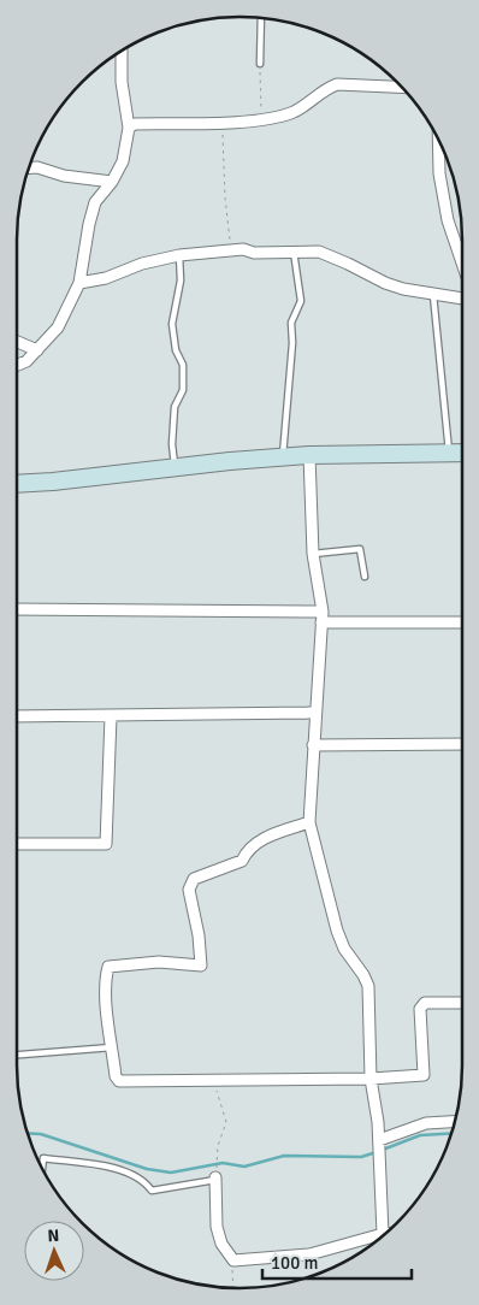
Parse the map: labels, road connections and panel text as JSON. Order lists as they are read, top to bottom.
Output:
{
  "scale_bar": "100 m",
  "north": "top"
}
